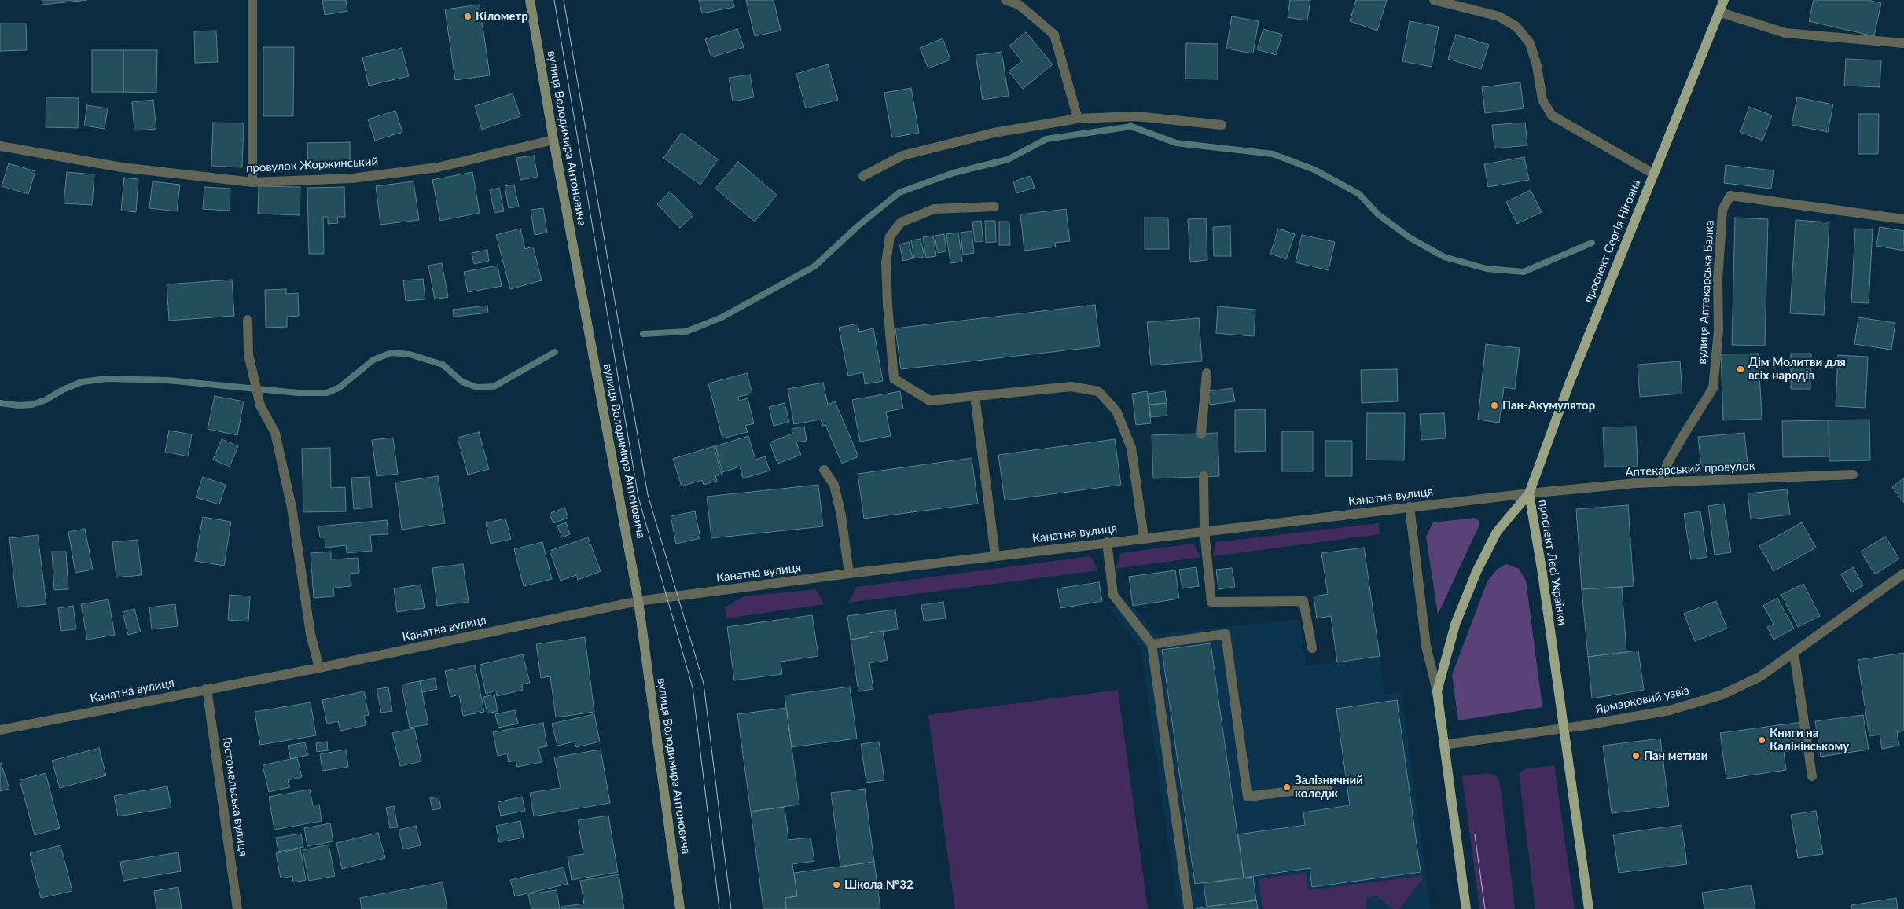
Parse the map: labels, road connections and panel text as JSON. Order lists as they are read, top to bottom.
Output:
{
  "streets": {
    "main road": ["проспект Сергія Нігояна", "проспект Лесі Українки"],
    "street": [
      "вулиця Володимира Антоновича",
      "провулок Жоржинський",
      "вулиця Аптекарська Балка",
      "Аптекарський провулок",
      "Канатна вулиця",
      "Ярмарковий узвіз",
      "Гостомельська вулиця"
    ]
  },
  "crossings": [
    ["вулиця Володимира Антоновича", "провулок Жоржинський"],
    ["вулиця Володимира Антоновича", "Канатна вулиця"],
    ["проспект Сергія Нігояна", "Аптекарський провулок"],
    ["проспект Сергія Нігояна", "Канатна вулиця"],
    ["проспект Сергія Нігояна", "проспект Лесі Українки"],
    ["вулиця Аптекарська Балка", "Аптекарський провулок"],
    ["Аптекарський провулок", "Канатна вулиця"],
    ["Аптекарський провулок", "проспект Лесі Українки"],
    ["Канатна вулиця", "проспект Лесі Українки"],
    ["Канатна вулиця", "Гостомельська вулиця"],
    ["проспект Лесі Українки", "Ярмарковий узвіз"]
  ],
  "places": [
    "Кілометр",
    "Дім Молитви для всіх народів",
    "Пан-Акумулятор",
    "Книги на Калінінському",
    "Пан метизи",
    "Залізничний коледж",
    "Школа №32"
  ]
}
